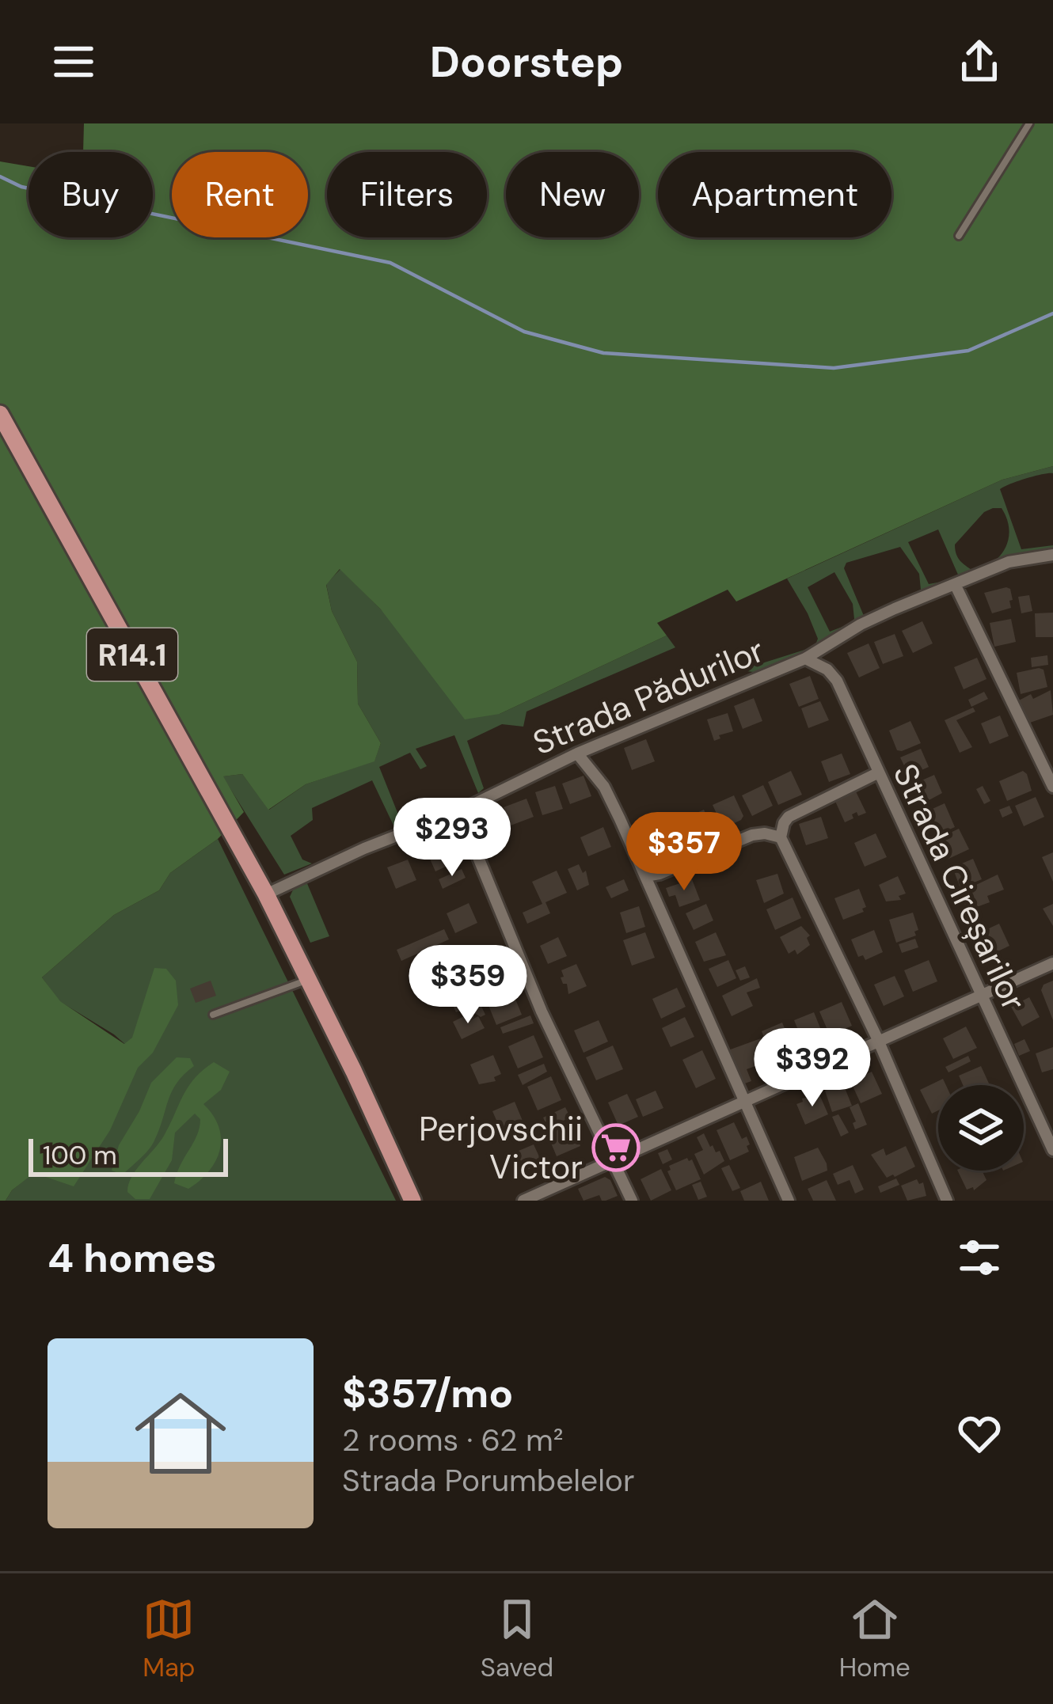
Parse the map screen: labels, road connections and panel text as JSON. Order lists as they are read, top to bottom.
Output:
{
  "streets": {
    "main road": ["R14.1"],
    "street": ["Strada Pădurilor", "Strada Cireșarilor"]
  },
  "crossings": [
    ["R14.1", "Strada Pădurilor"],
    ["Strada Pădurilor", "Strada Cireșarilor"]
  ],
  "places": {
    "supermarket": ["Perjovschii Victor"]
  },
  "scale_bar": "100 m",
  "page": {
    "header": "Doorstep",
    "chip": [
      "Buy",
      "Rent",
      "Filters",
      "New",
      "Apartment"
    ],
    "price": [
      "$293",
      "$357",
      "$359",
      "$392"
    ],
    "scale": "100 m",
    "heading": "4 homes",
    "list": [
      {
        "name": "$357/mo",
        "note": "2 rooms · 62 m² · Strada Porumbelelor"
      }
    ],
    "tabs": ["Map", "Saved", "Home"]
  }
}
